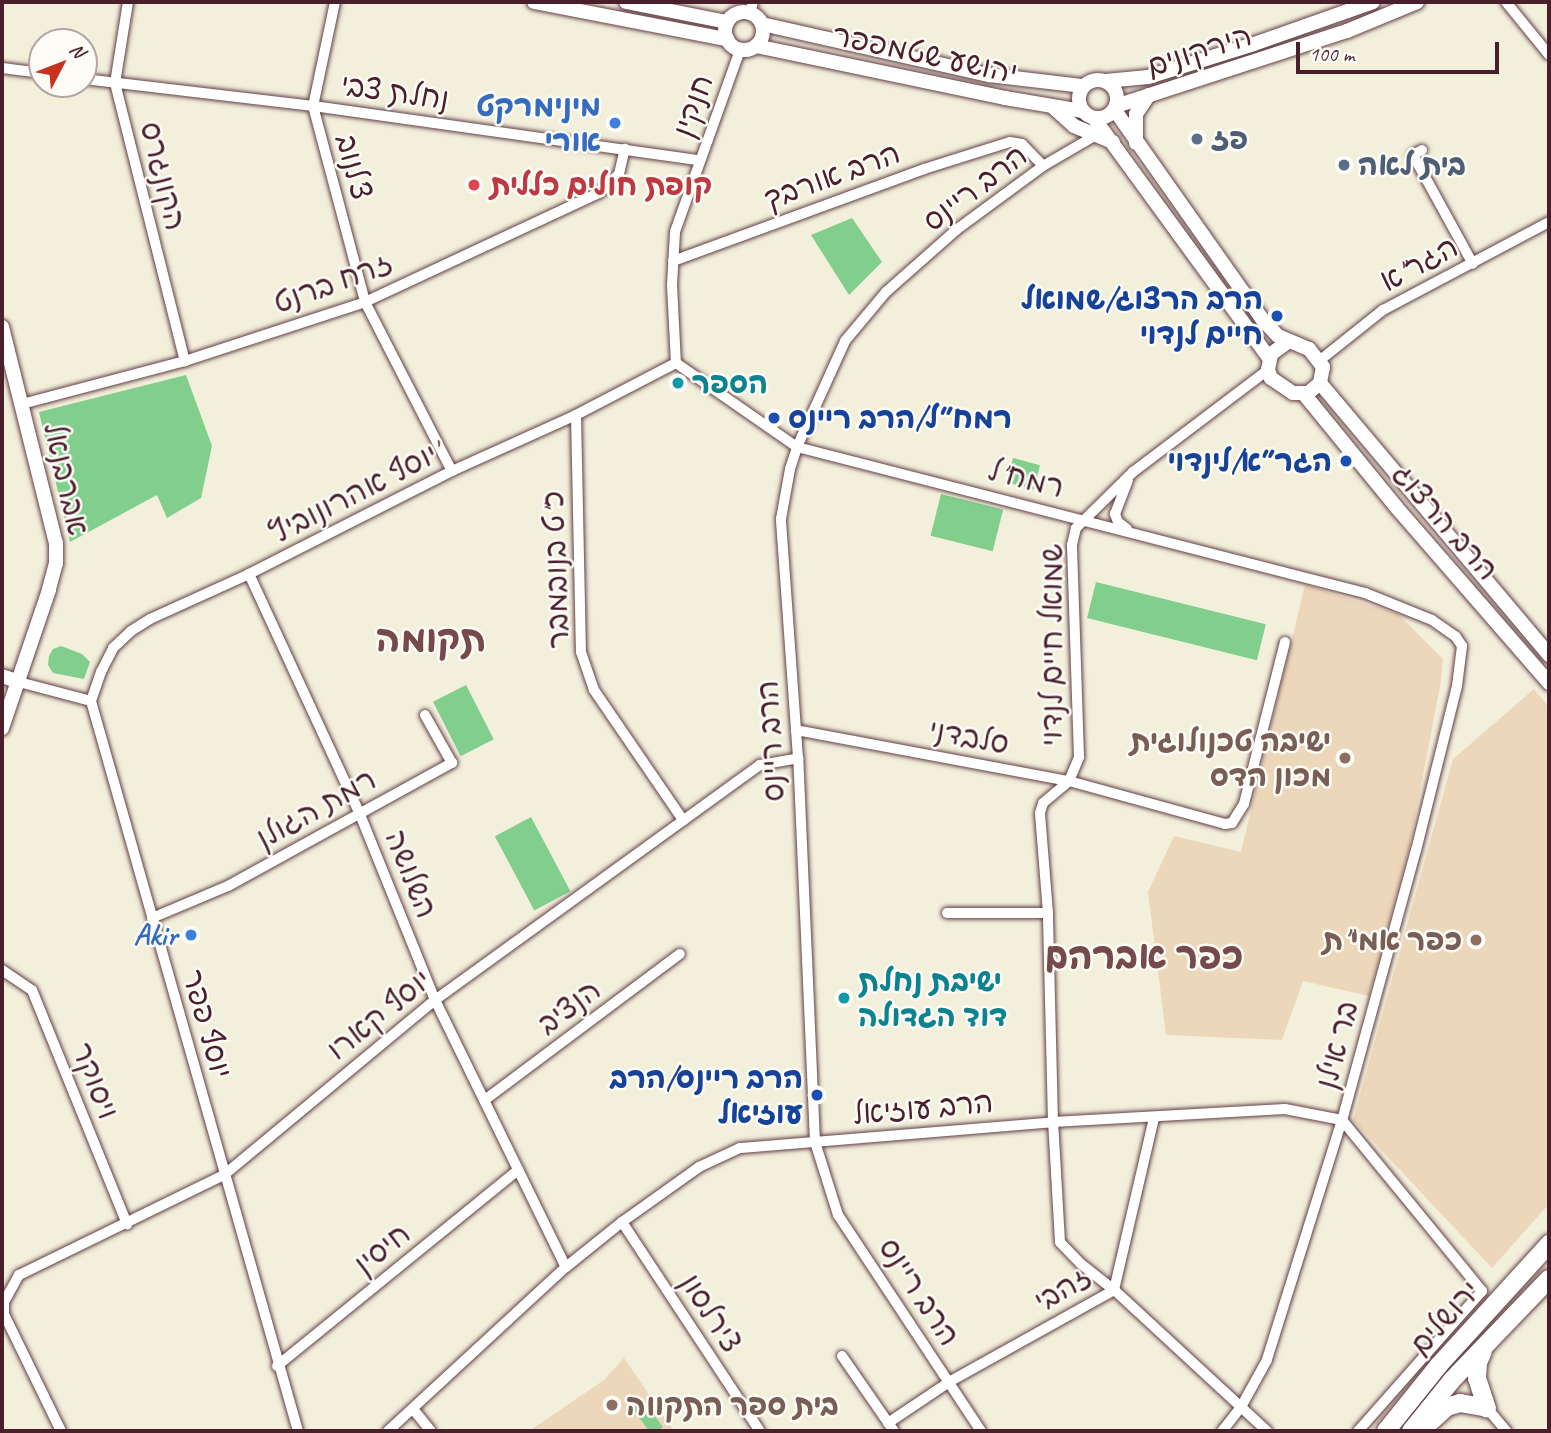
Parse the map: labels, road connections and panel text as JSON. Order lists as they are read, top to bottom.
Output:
{
  "streets": {
    "highway": ["ירושלים"],
    "street": [
      "הירקונים",
      "יהושע שטמפפר",
      "נחלת צבי",
      "חנקין",
      "צ'לנוב",
      "הקונגרס",
      "הרב אורבך",
      "הרב ריינס",
      "הגר\"א",
      "זרח ברנט",
      "אברבנאל",
      "רמח\"ל",
      "יוסף אהרונוביץ'",
      "הרב הרצוג",
      "כ\"ט בנובמבר",
      "שמואל חיים לנדוי",
      "סלבדני",
      "רמת הגולן",
      "השלושה",
      "הנציב",
      "יוסף קארו",
      "יוסף פפר",
      "בר אילן",
      "ויסוקר",
      "הרב עוזיאל",
      "חיסין",
      "זהבי",
      "צירלסון"
    ]
  },
  "crossings": [
    ["הירקונים", "יהושע שטמפפר"],
    ["הירקונים", "הרב הרצוג"],
    ["יהושע שטמפפר", "חנקין"],
    ["יהושע שטמפפר", "הרב הרצוג"],
    ["נחלת צבי", "חנקין"],
    ["נחלת צבי", "צ'לנוב"],
    ["נחלת צבי", "הקונגרס"],
    ["נחלת צבי", "זרח ברנט"],
    ["חנקין", "הרב אורבך"],
    ["צ'לנוב", "זרח ברנט"],
    ["צ'לנוב", "יוסף אהרונוביץ'"],
    ["הקונגרס", "זרח ברנט"],
    ["הרב אורבך", "הרב ריינס"],
    ["הרב ריינס", "רמח\"ל"],
    ["הרב ריינס", "סלבדני"],
    ["הרב ריינס", "יוסף קארו"],
    ["הרב ריינס", "הרב עוזיאל"],
    ["הרב ריינס", "זהבי"],
    ["הגר\"א", "הרב הרצוג"],
    ["הגר\"א", "שמואל חיים לנדוי"],
    ["זרח ברנט", "אברבנאל"],
    ["רמח\"ל", "יוסף אהרונוביץ'"],
    ["רמח\"ל", "שמואל חיים לנדוי"],
    ["רמח\"ל", "בר אילן"],
    ["יוסף אהרונוביץ'", "כ\"ט בנובמבר"],
    ["יוסף אהרונוביץ'", "השלושה"],
    ["יוסף אהרונוביץ'", "יוסף פפר"],
    ["הרב הרצוג", "שמואל חיים לנדוי"],
    ["כ\"ט בנובמבר", "יוסף קארו"],
    ["שמואל חיים לנדוי", "סלבדני"],
    ["שמואל חיים לנדוי", "בר אילן"],
    ["שמואל חיים לנדוי", "הרב עוזיאל"],
    ["שמואל חיים לנדוי", "זהבי"],
    ["רמת הגולן", "השלושה"],
    ["רמת הגולן", "יוסף פפר"],
    ["השלושה", "הנציב"],
    ["השלושה", "יוסף קארו"],
    ["השלושה", "הרב עוזיאל"],
    ["השלושה", "חיסין"],
    ["יוסף קארו", "יוסף פפר"],
    ["יוסף קארו", "ויסוקר"],
    ["יוסף פפר", "חיסין"],
    ["בר אילן", "הרב עוזיאל"],
    ["הרב עוזיאל", "זהבי"],
    ["הרב עוזיאל", "צירלסון"]
  ],
  "districts": ["תקומה", "כפר אברהם"],
  "places": [
    "מינימרקט אורי",
    "פז",
    "בית לאה",
    "קופת חולים כללית",
    "הרב הרצוג/שמואל חיים לנדוי",
    "הספר",
    "רמח״ל/הרב ריינס",
    "הגר״א/לינדוי",
    "ישיבה טכנולוגית מכון הדס",
    "Akir",
    "כפר אמי\"ת",
    "ישיבת נחלת דוד הגדולה",
    "הרב ריינס/הרב עוזיאל",
    "בית ספר התקווה"
  ],
  "scale_bar": "100 m",
  "north": "top right"
}
